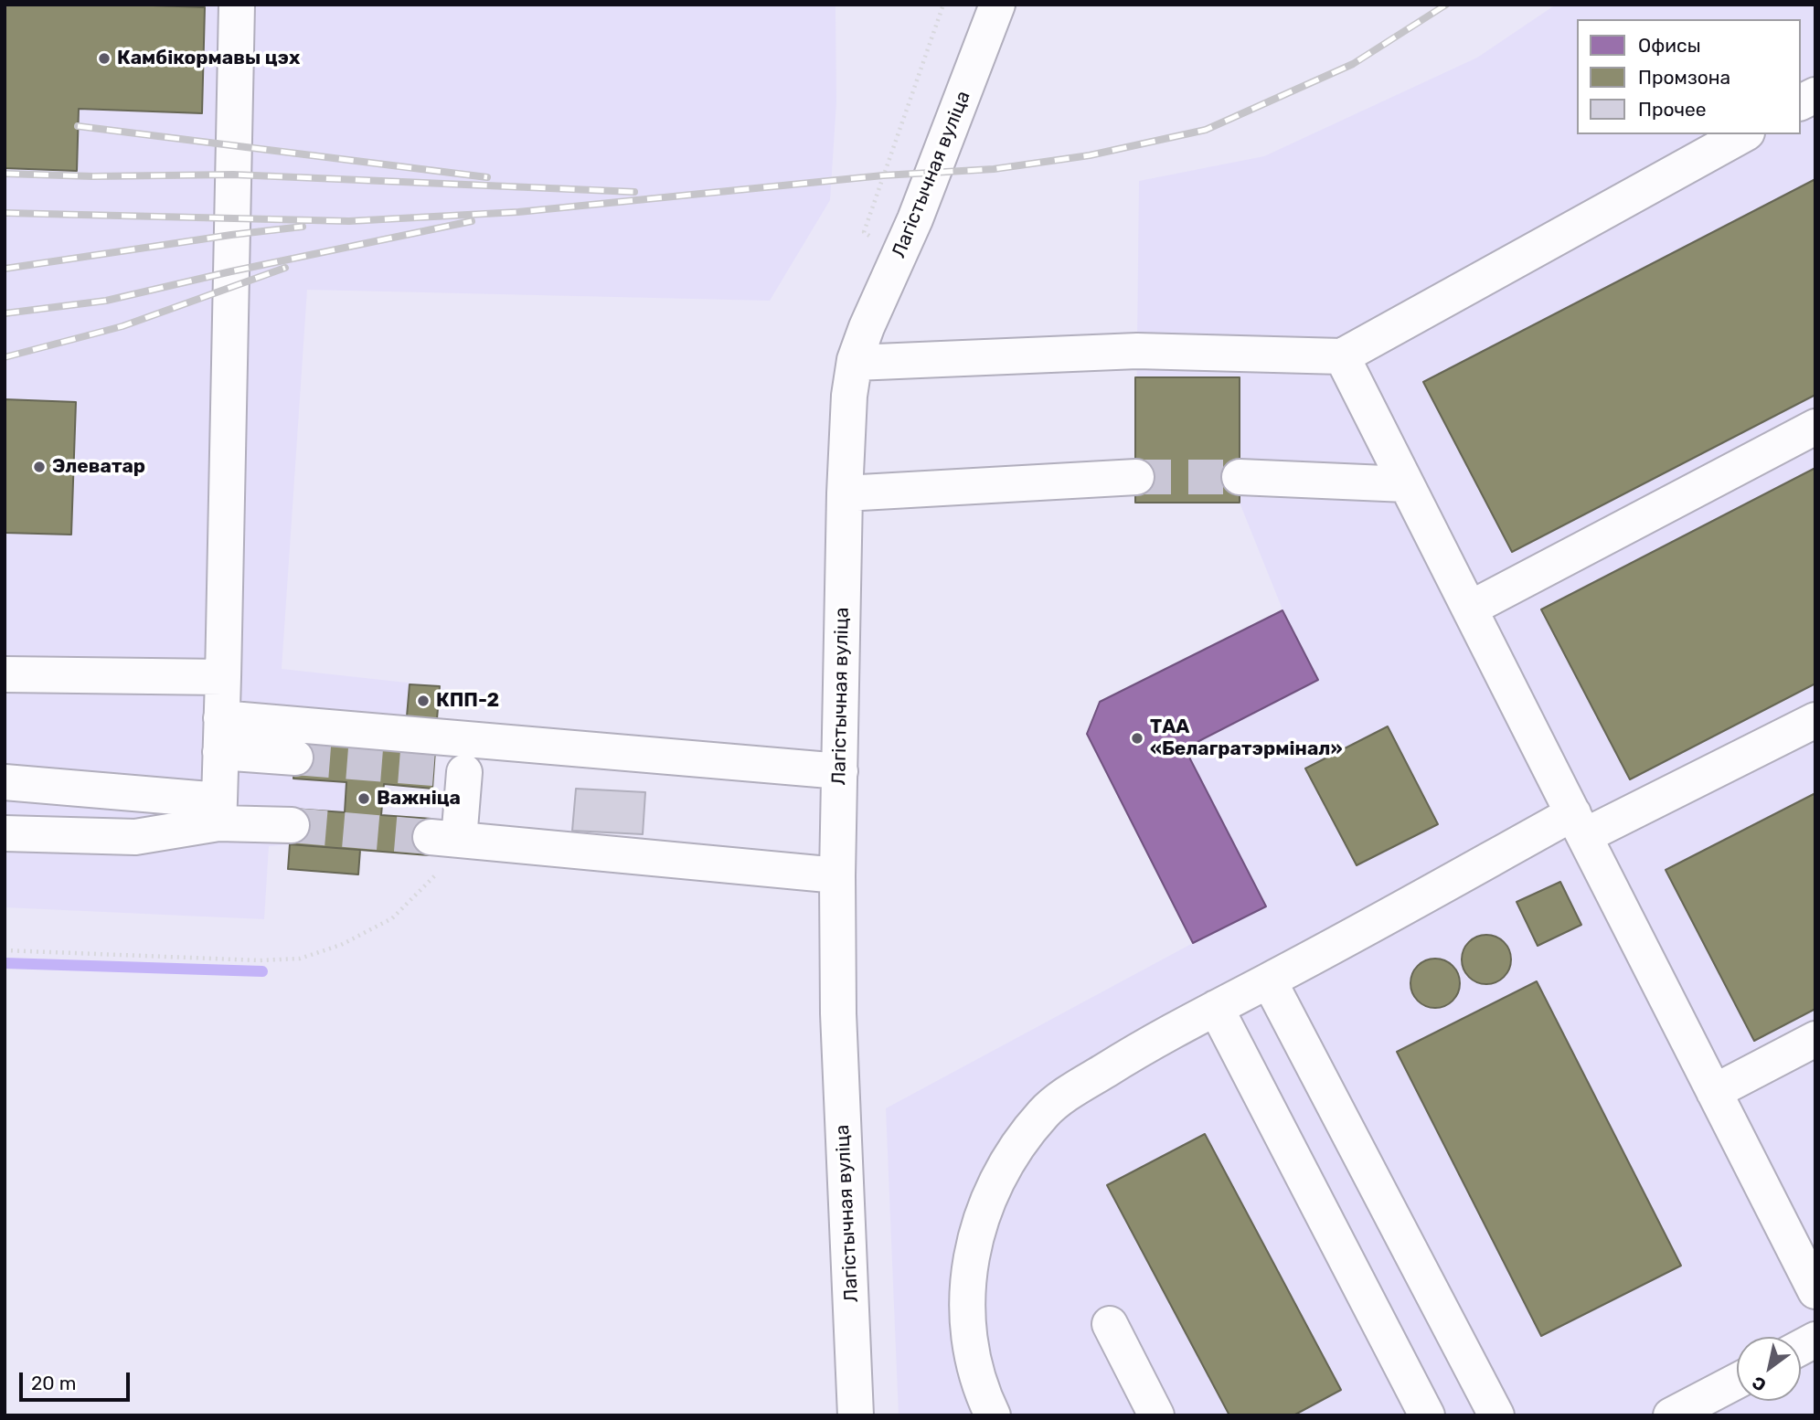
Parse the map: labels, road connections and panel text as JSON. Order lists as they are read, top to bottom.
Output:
{
  "streets": {
    "street": ["Лагістычная вуліца"]
  },
  "places": [
    "Камбікормавы цэх",
    "Элеватар",
    "КПП-2",
    "ТАА «Белагратэрмінал»",
    "Важніца"
  ],
  "legend": ["Офисы", "Промзона", "Прочее"],
  "scale_bar": "20 m",
  "north": "bottom left"
}
